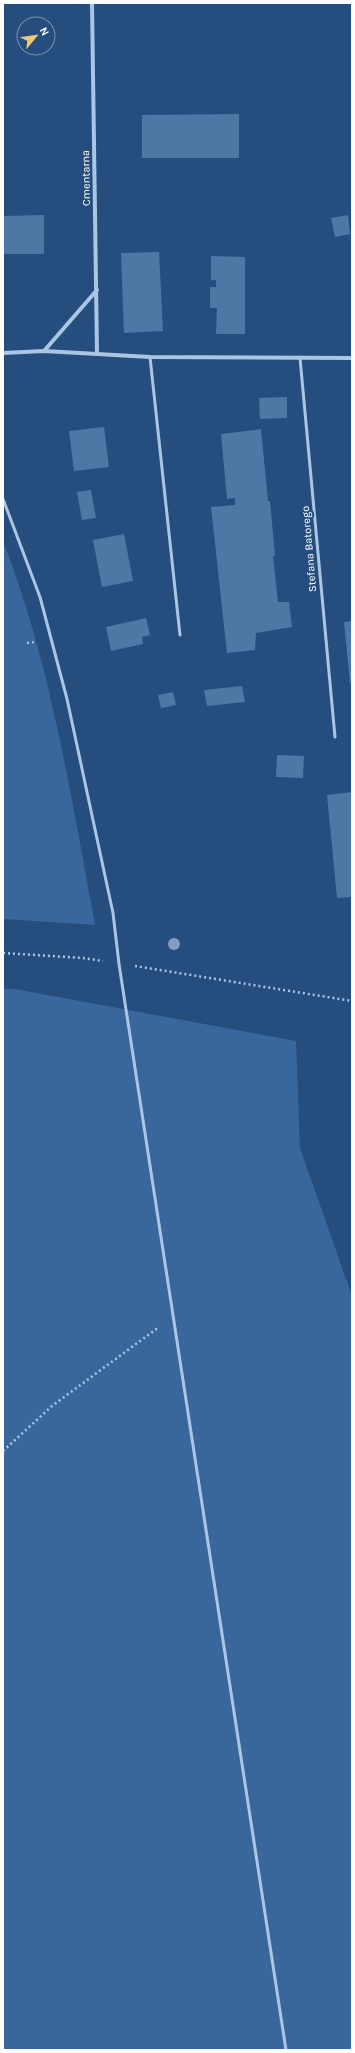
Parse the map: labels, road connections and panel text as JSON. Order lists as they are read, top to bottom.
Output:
{
  "streets": {
    "street": ["Cmentarna"],
    "lane": ["Stefana Batorego"]
  },
  "north": "top right"
}
